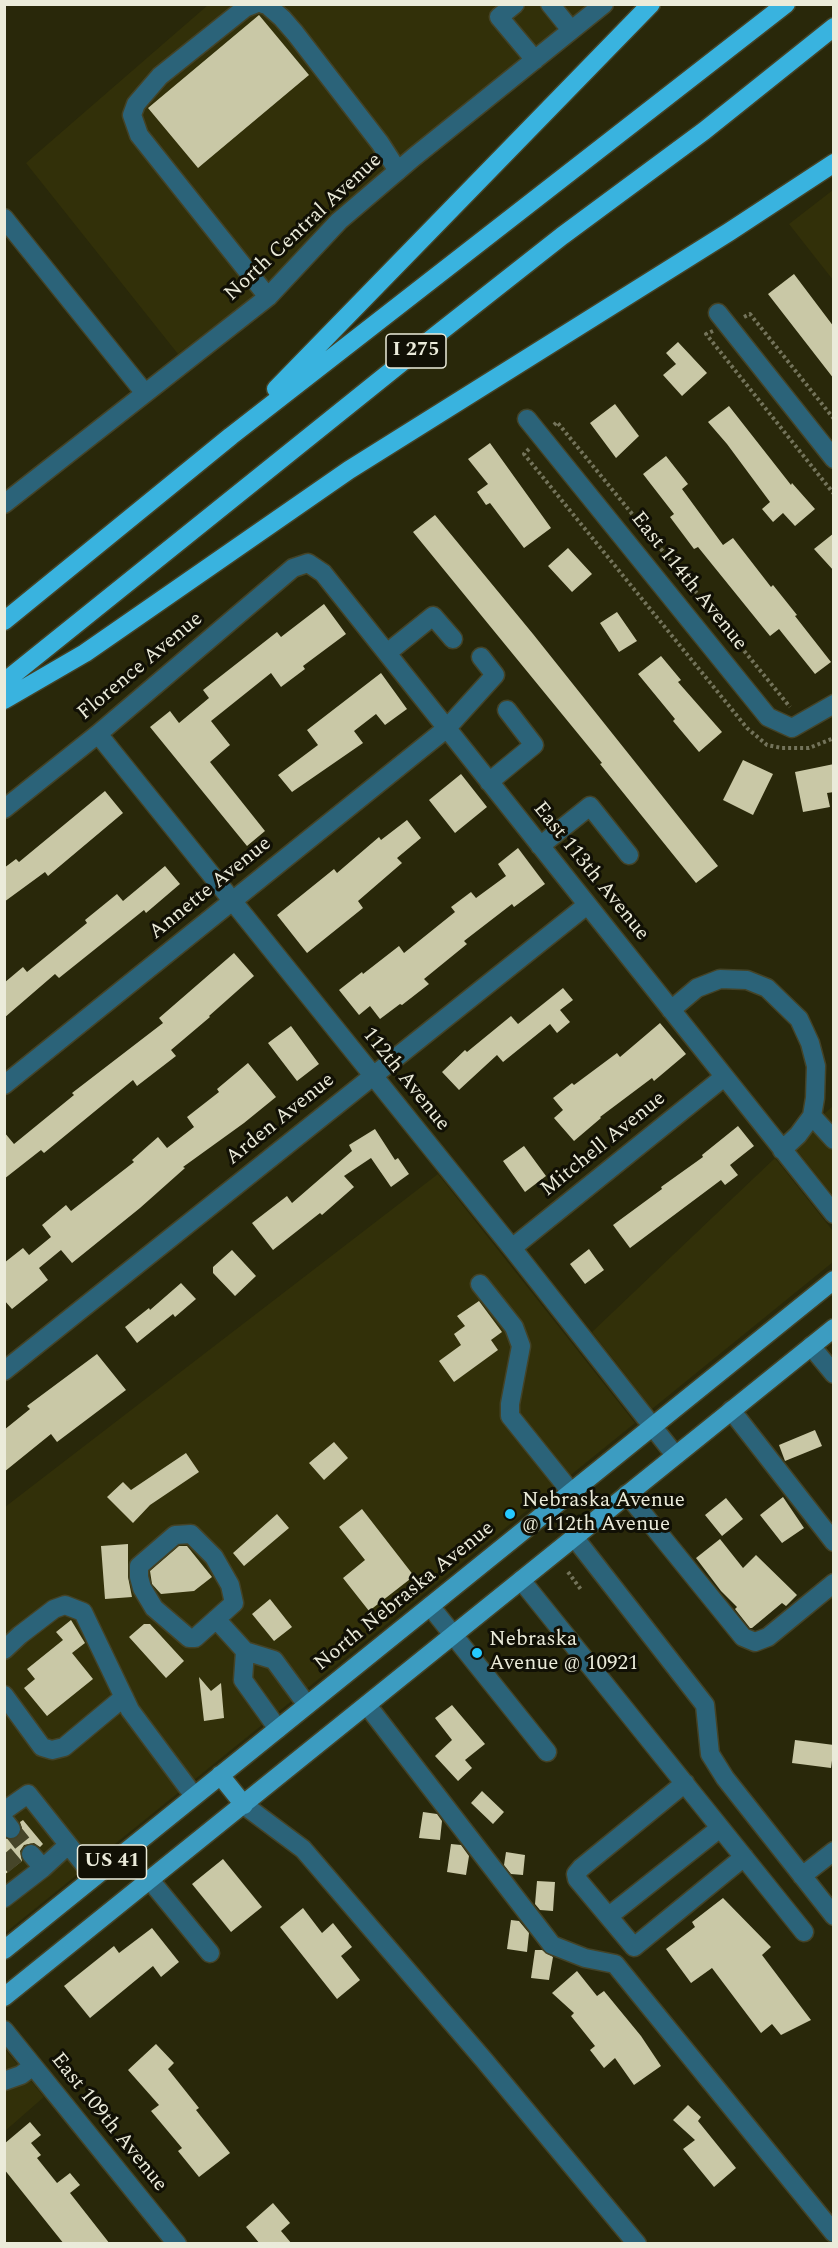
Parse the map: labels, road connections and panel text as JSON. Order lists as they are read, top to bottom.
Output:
{
  "streets": {
    "highway": ["I 275"],
    "main road": ["North Nebraska Avenue", "US 41"],
    "street": [
      "North Central Avenue",
      "East 114th Avenue",
      "Florence Avenue",
      "East 113th Avenue",
      "Annette Avenue",
      "112th Avenue",
      "Arden Avenue",
      "Mitchell Avenue",
      "East 109th Avenue"
    ]
  },
  "crossings": [
    ["Florence Avenue", "East 113th Avenue"],
    ["Florence Avenue", "112th Avenue"],
    ["East 113th Avenue", "Annette Avenue"],
    ["East 113th Avenue", "Arden Avenue"],
    ["East 113th Avenue", "Mitchell Avenue"],
    ["Annette Avenue", "112th Avenue"],
    ["112th Avenue", "Arden Avenue"],
    ["112th Avenue", "Mitchell Avenue"],
    ["112th Avenue", "North Nebraska Avenue"],
    ["112th Avenue", "US 41"]
  ],
  "places": ["Nebraska Avenue @ 112th Avenue", "Nebraska Avenue @ 10921"]
}
